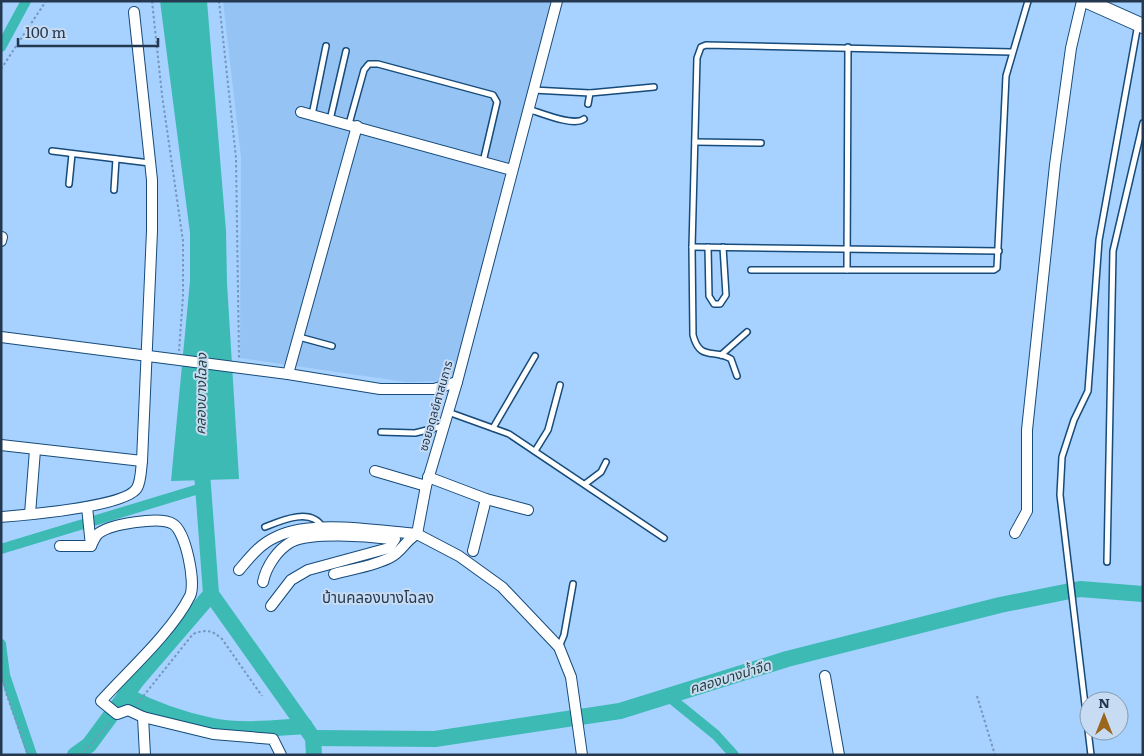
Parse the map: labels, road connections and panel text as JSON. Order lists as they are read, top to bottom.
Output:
{
  "streets": {
    "street": ["ซอยอดุลย์ศาสนการ"]
  },
  "districts": ["บ้านคลองบางโฉลง"],
  "water": ["คลองบางโฉลง", "คลองบางน้ำจืด"],
  "scale_bar": "100 m",
  "north": "top"
}
